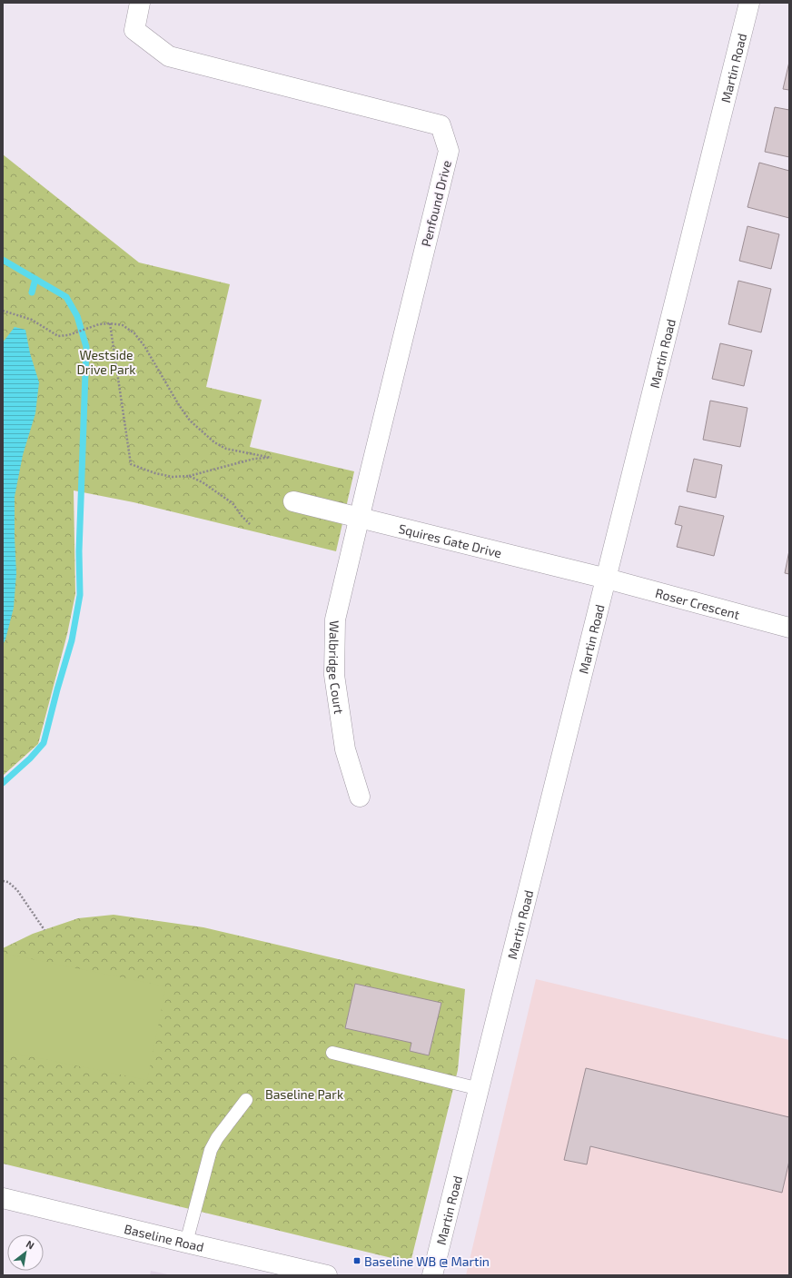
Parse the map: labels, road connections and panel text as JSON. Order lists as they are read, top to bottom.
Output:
{
  "streets": {
    "street": [
      "Martin Road",
      "Penfound Drive",
      "Squires Gate Drive",
      "Roser Crescent",
      "Walbridge Court",
      "Baseline Road"
    ]
  },
  "crossings": [
    ["Martin Road", "Squires Gate Drive"],
    ["Martin Road", "Roser Crescent"],
    ["Penfound Drive", "Squires Gate Drive"],
    ["Penfound Drive", "Walbridge Court"],
    ["Squires Gate Drive", "Roser Crescent"],
    ["Squires Gate Drive", "Walbridge Court"]
  ],
  "parks": ["Westside Drive Park", "Baseline Park"],
  "places": {
    "transit": ["Baseline WB @ Martin"]
  },
  "north": "top right"
}
